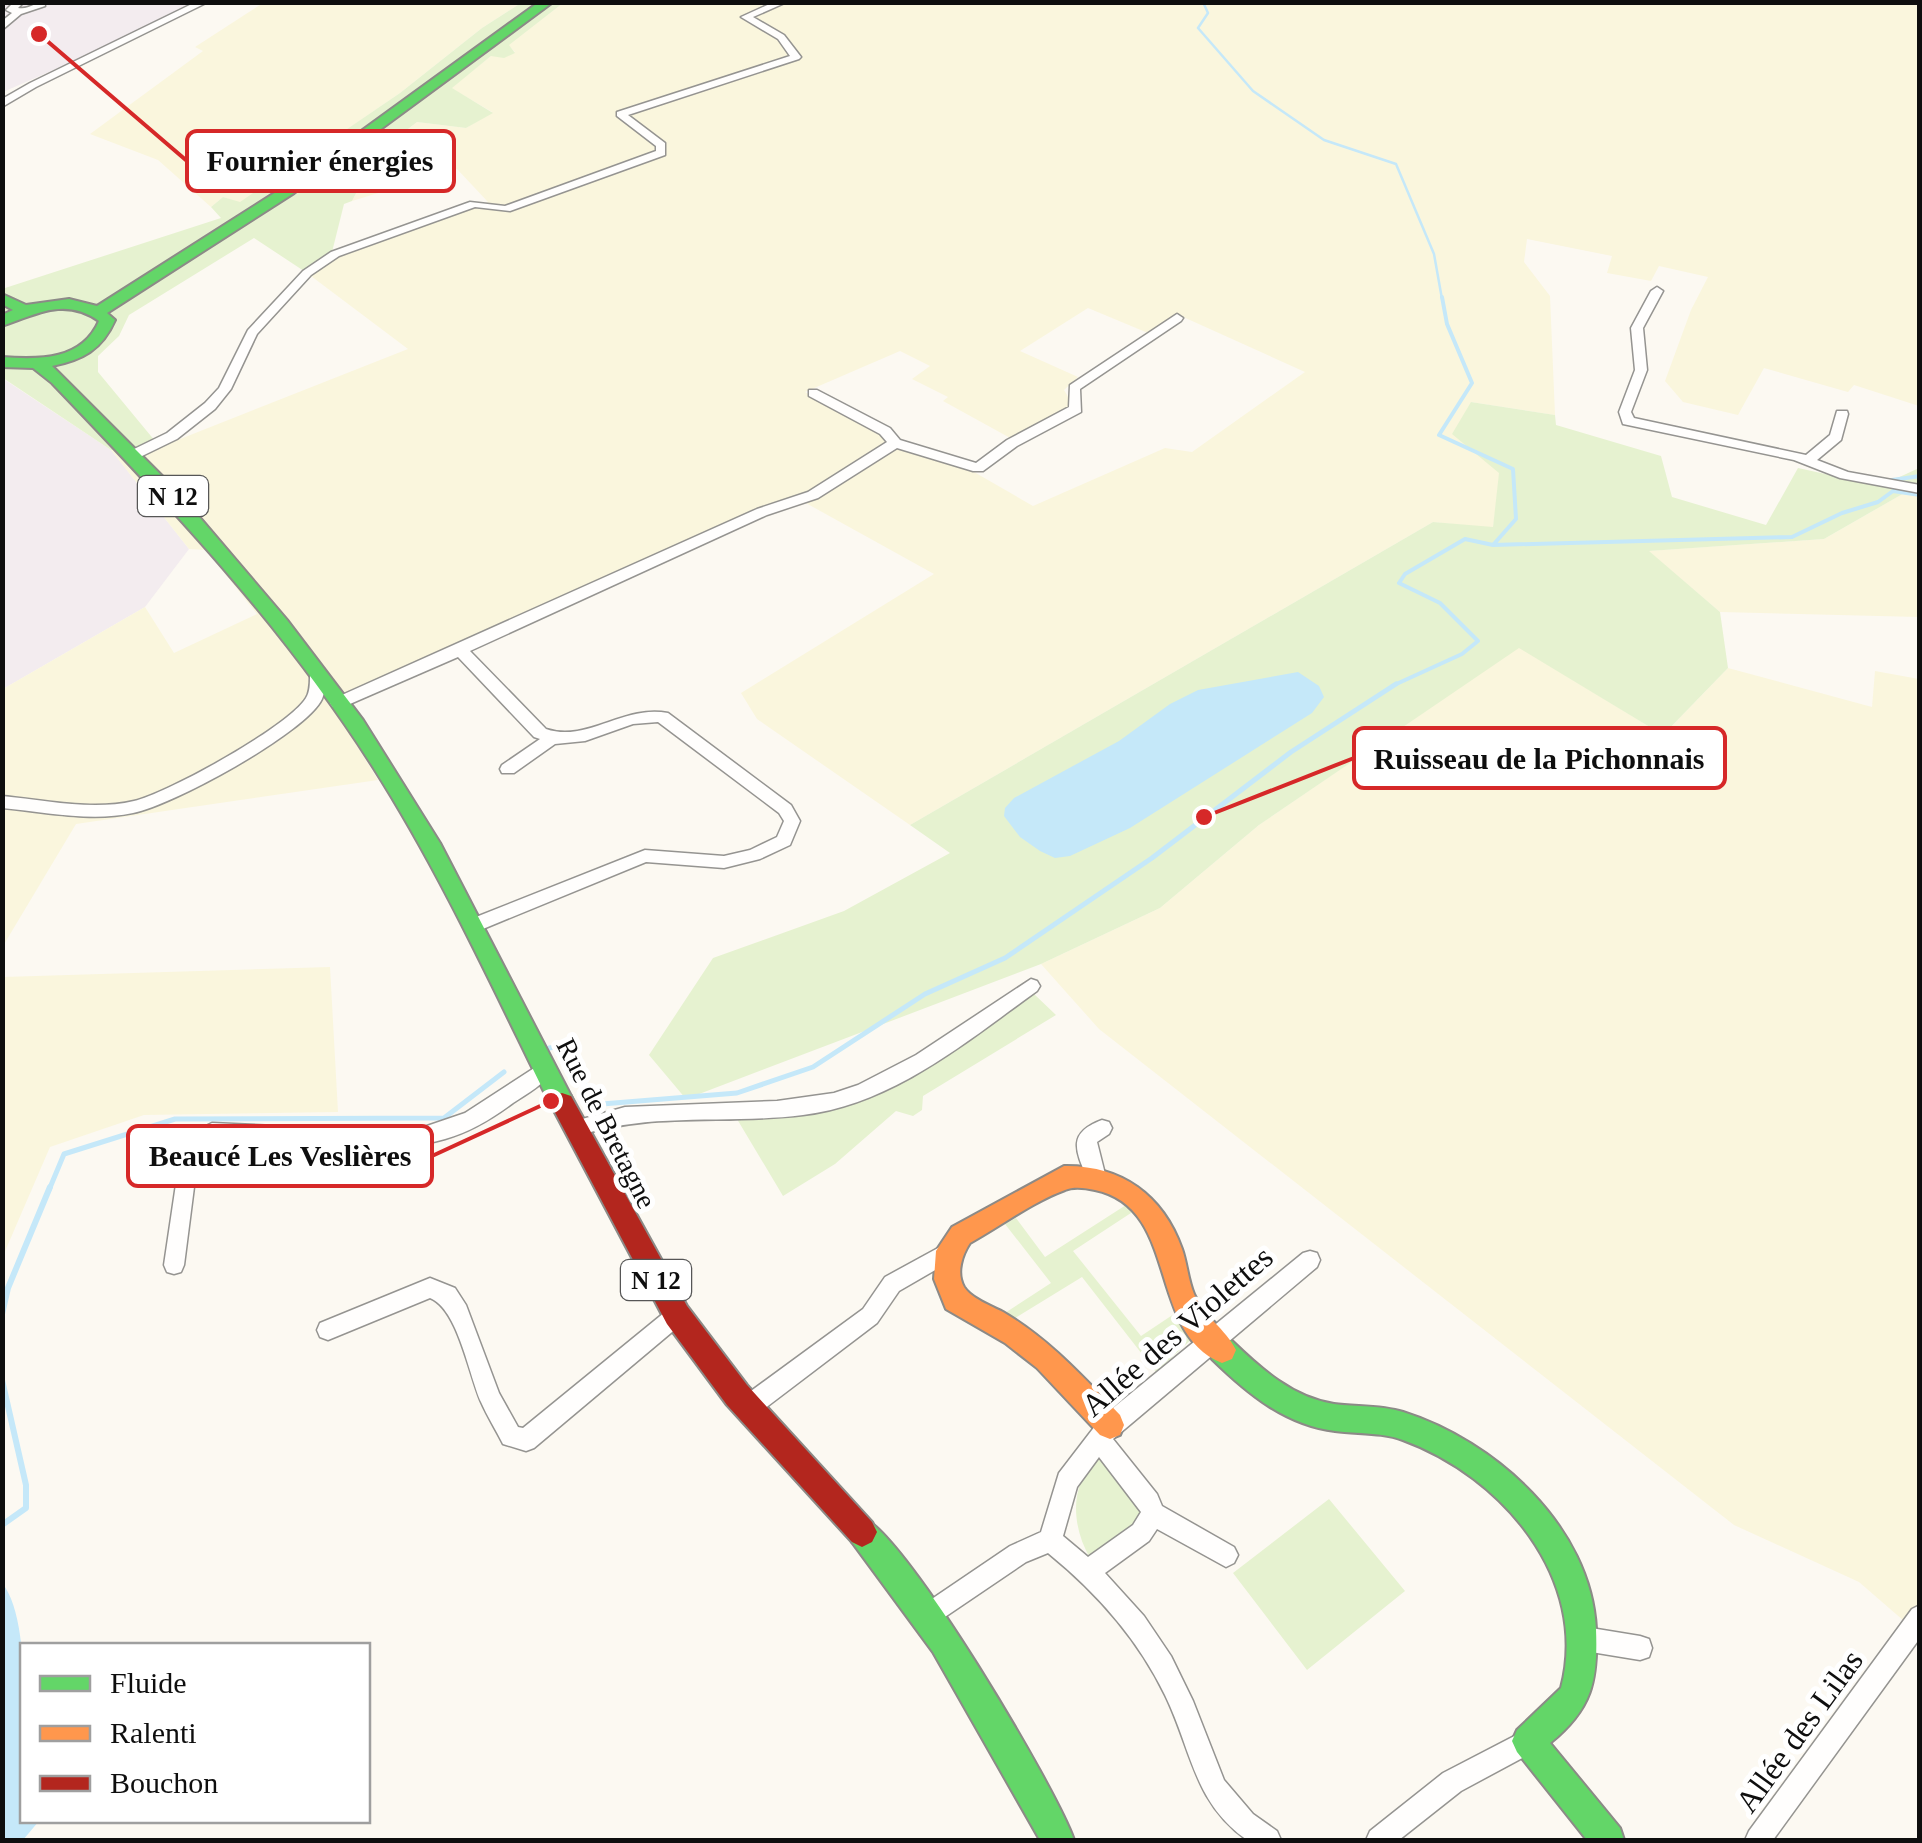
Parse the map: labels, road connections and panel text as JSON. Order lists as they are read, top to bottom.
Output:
{
  "streets": {
    "main road": ["N 12", "Rue de Bretagne"],
    "street": ["Allée des Violettes", "Allée des Lilas"]
  },
  "places": ["Fournier énergies", "Ruisseau de la Pichonnais", "Beaucé Les Veslières"],
  "legend": ["Fluide", "Ralenti", "Bouchon"]
}
